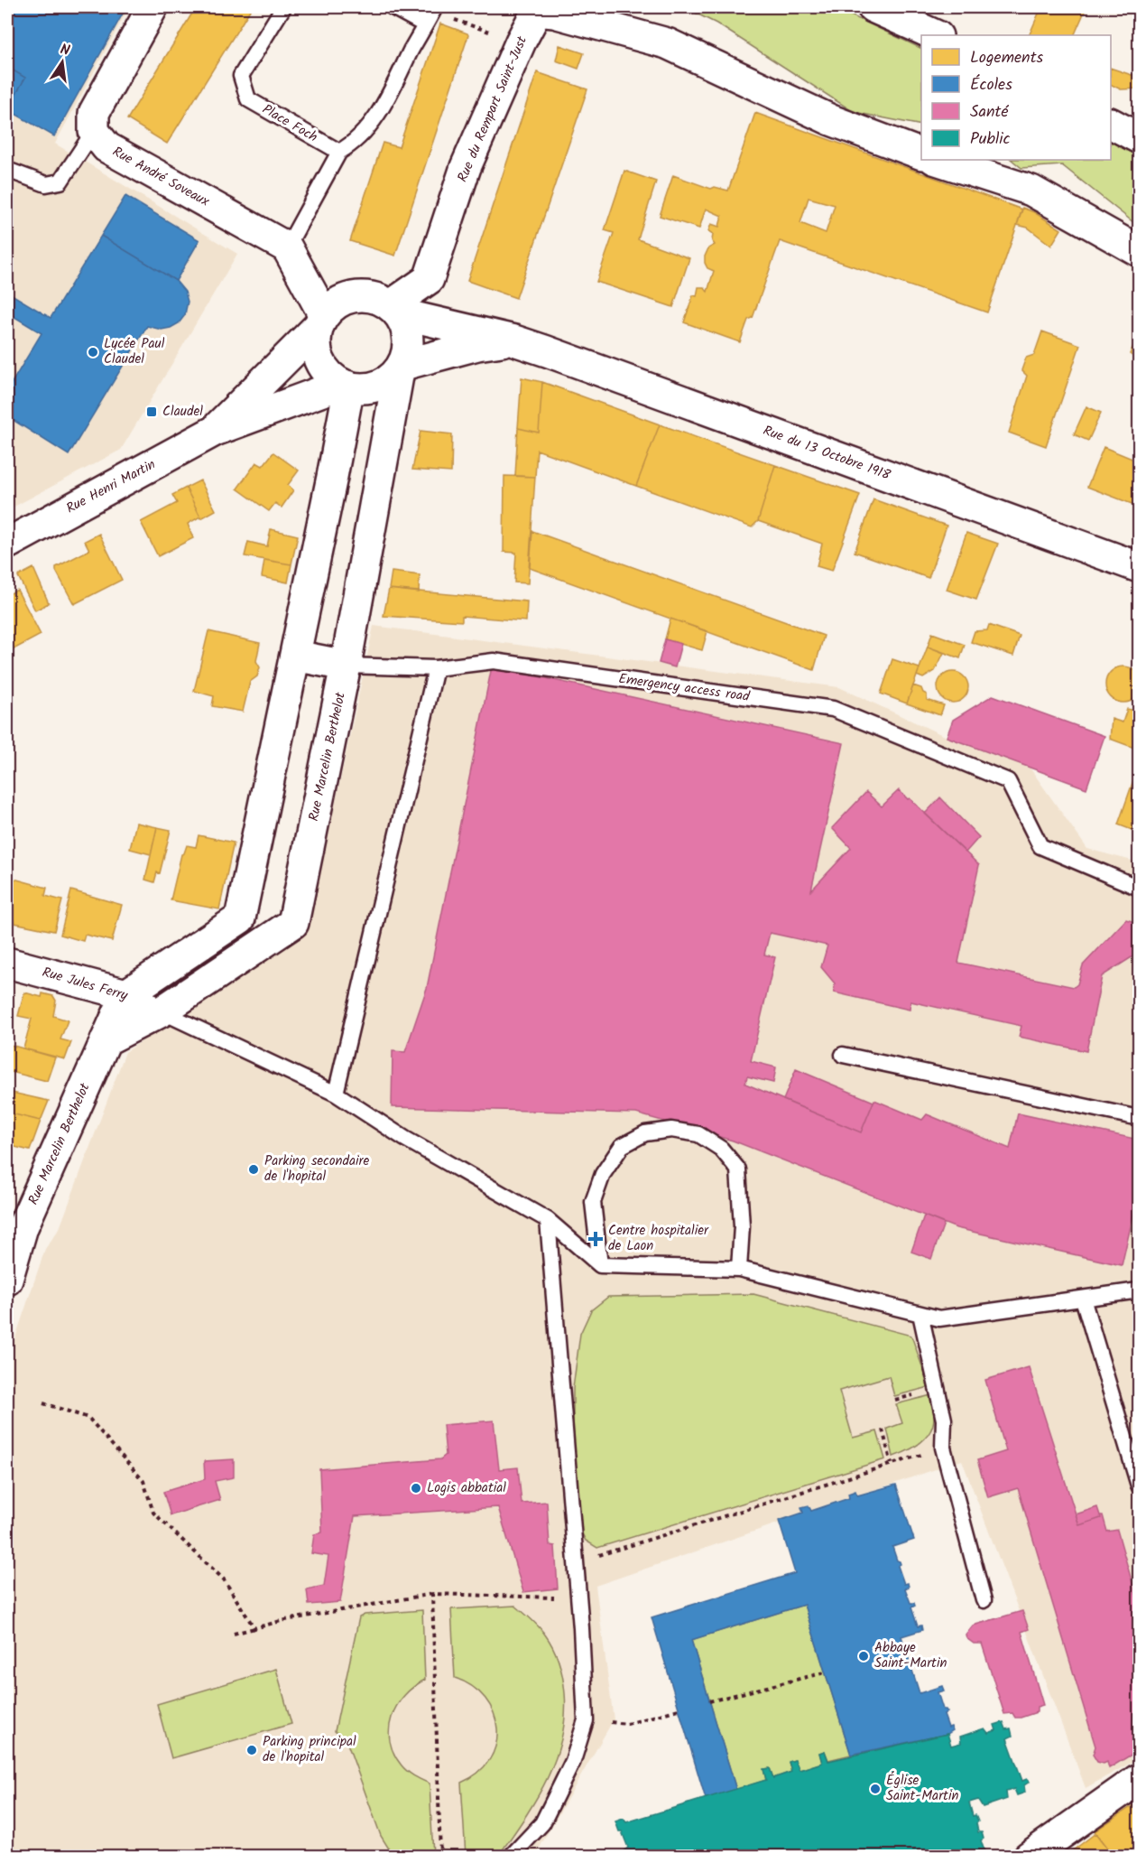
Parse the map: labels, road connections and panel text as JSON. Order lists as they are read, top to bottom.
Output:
{
  "streets": {
    "street": [
      "Rue du Rempart Saint-Just",
      "Rue André Soveaux",
      "Rue du 13 Octobre 1918",
      "Rue Henri Martin",
      "Rue Marcelin Berthelot",
      "Rue Jules Ferry"
    ],
    "lane": ["Place Foch", "Emergency access road"]
  },
  "crossings": [
    ["Rue du Rempart Saint-Just", "Rue du 13 Octobre 1918"],
    ["Rue du Rempart Saint-Just", "Rue Henri Martin"],
    ["Rue du Rempart Saint-Just", "Rue Marcelin Berthelot"],
    ["Rue du 13 Octobre 1918", "Rue Henri Martin"],
    ["Rue du 13 Octobre 1918", "Rue Marcelin Berthelot"],
    ["Rue Henri Martin", "Rue Marcelin Berthelot"],
    ["Emergency access road", "Rue Marcelin Berthelot"],
    ["Rue Marcelin Berthelot", "Rue Jules Ferry"]
  ],
  "places": {
    "other": [
      "Lycée Paul Claudel",
      "Parking secondaire de l'hopital",
      "Logis abbatial",
      "Abbaye Saint-Martin",
      "Parking principal de l'hopital",
      "Église Saint-Martin"
    ],
    "transit": ["Claudel"],
    "health": ["Centre hospitalier de Laon"]
  },
  "legend": [
    "Logements",
    "Écoles",
    "Santé",
    "Public"
  ],
  "north": "top"
}
